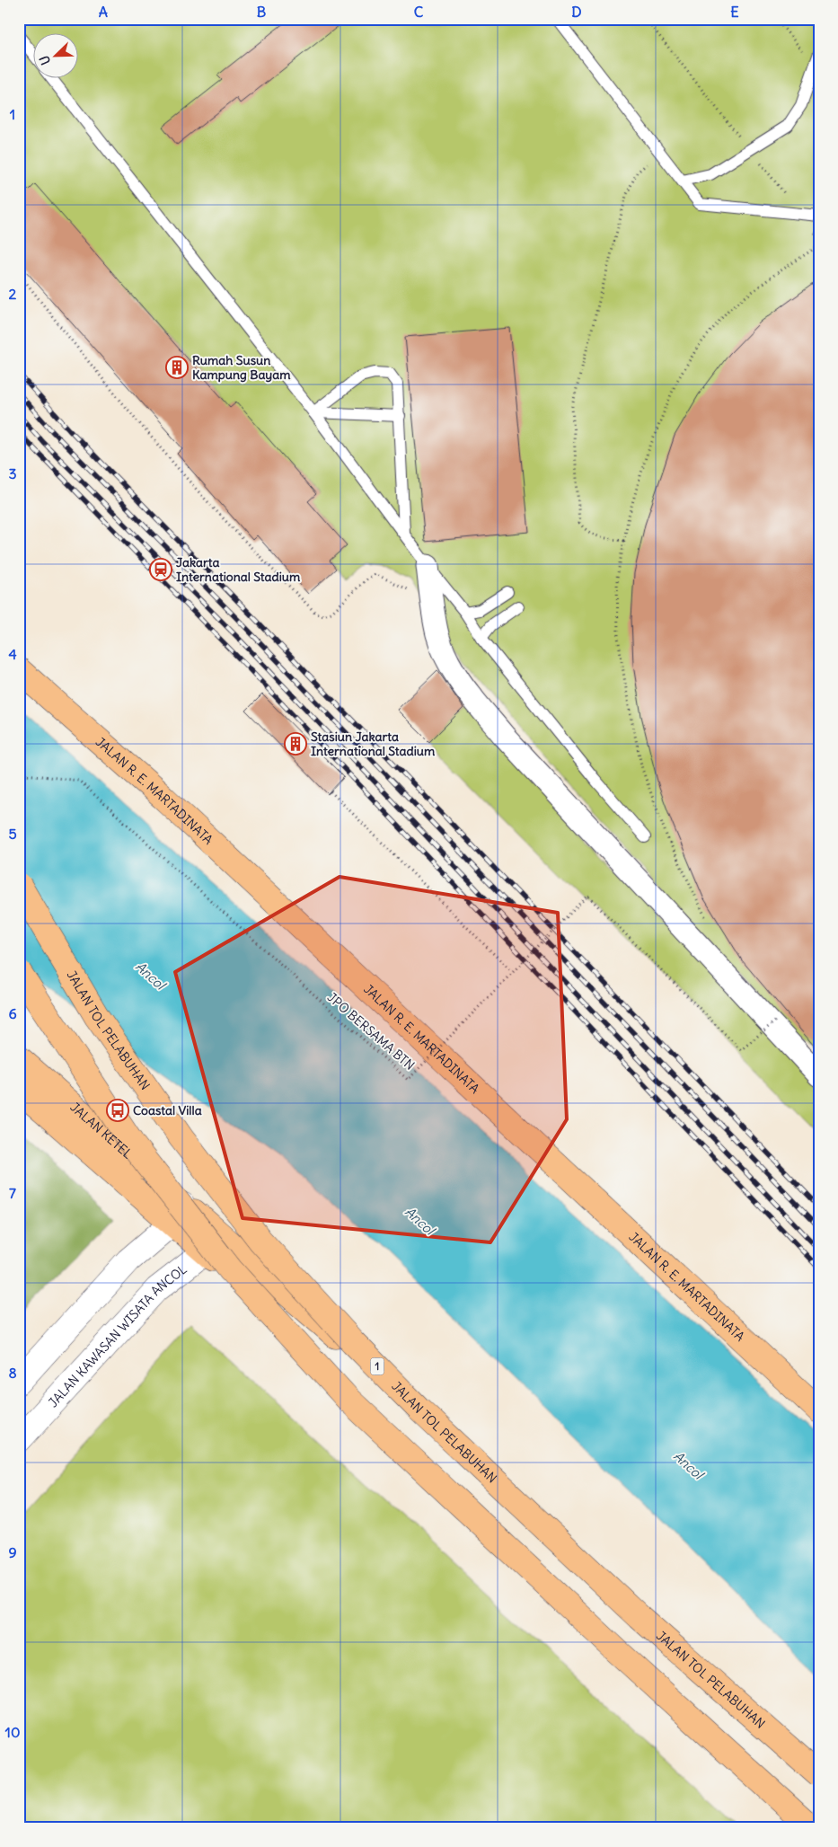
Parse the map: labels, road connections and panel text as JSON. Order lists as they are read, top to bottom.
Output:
{
  "streets": {
    "highway": [
      "JALAN R. E. MARTADINATA",
      "JALAN TOL PELABUHAN",
      "JALAN KETEL",
      "1"
    ],
    "street": ["JALAN KAWASAN WISATA ANCOL"],
    "path": ["JPO BERSAMA BTN"]
  },
  "water": ["Ancol"],
  "places": {
    "building": ["Rumah Susun Kampung Bayam", "Stasiun Jakarta International Stadium"],
    "station": ["Jakarta International Stadium"],
    "bus stop": ["Coastal Villa"]
  },
  "north": "bottom left",
  "grid": {
    "columns": [
      "A",
      "B",
      "C",
      "D",
      "E"
    ],
    "rows": [
      "1",
      "2",
      "3",
      "4",
      "5",
      "6",
      "7",
      "8",
      "9",
      "10"
    ]
  }
}
